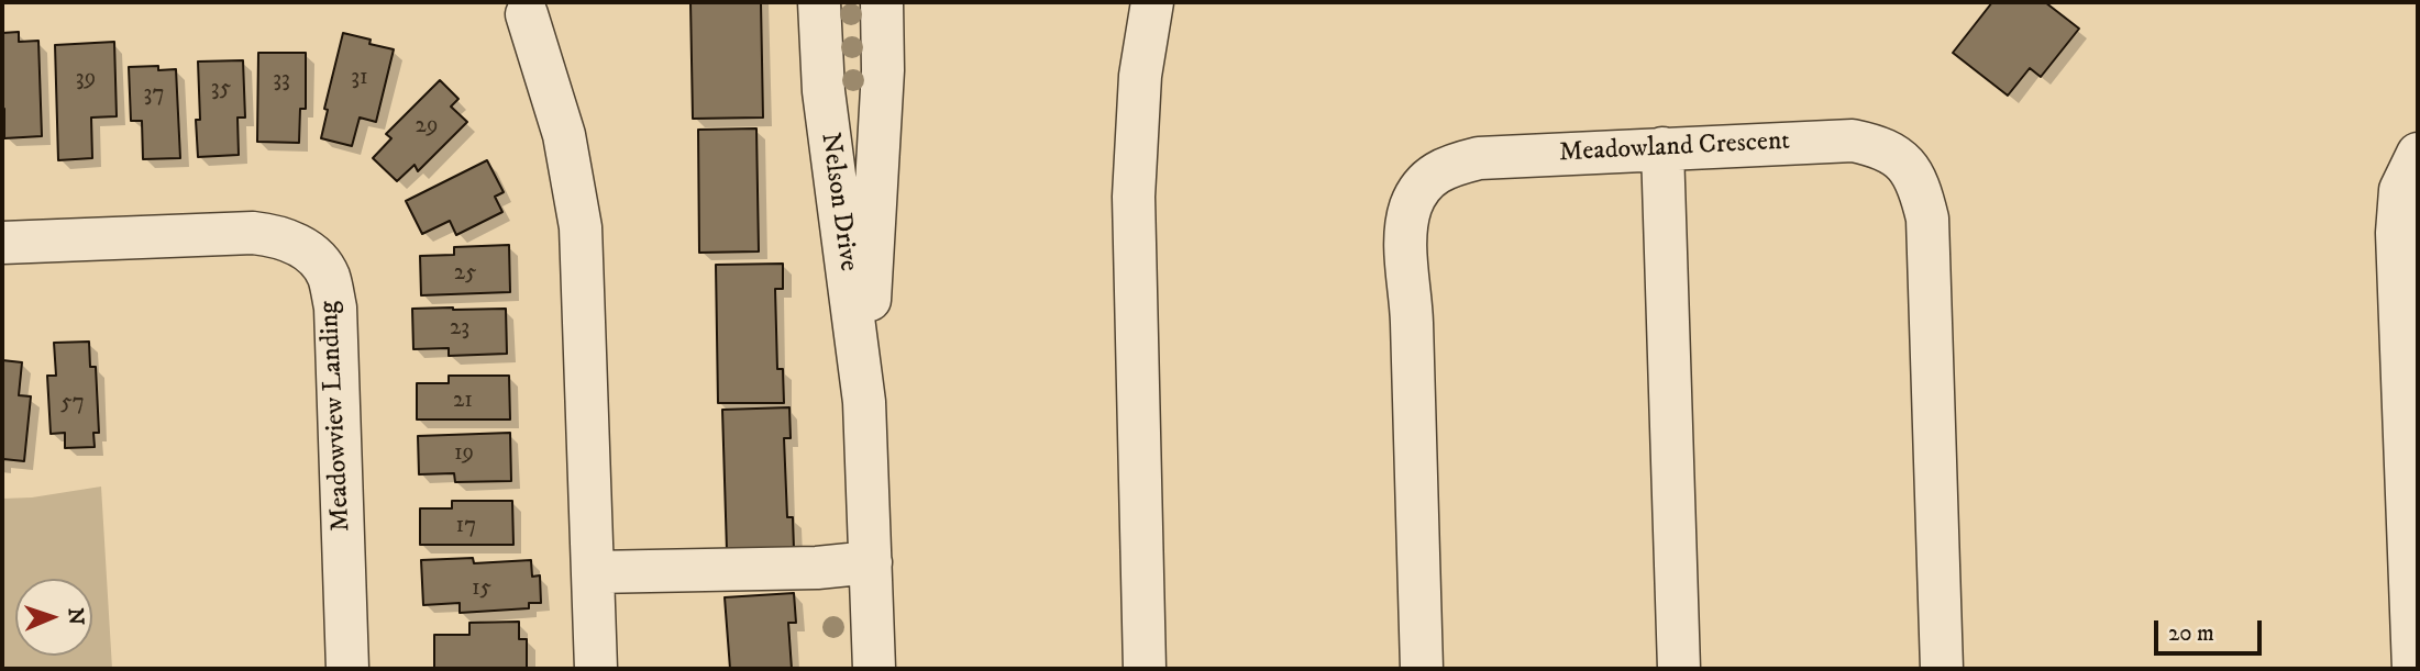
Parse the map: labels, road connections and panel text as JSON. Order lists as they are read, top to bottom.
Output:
{
  "streets": {
    "street": ["Meadowland Crescent", "Nelson Drive", "Meadowview Landing"]
  },
  "house_numbers": [
    "31",
    "39",
    "33",
    "35",
    "37",
    "29",
    "25",
    "23",
    "21",
    "57",
    "19",
    "17",
    "15"
  ],
  "scale_bar": "20 m",
  "north": "right"
}
